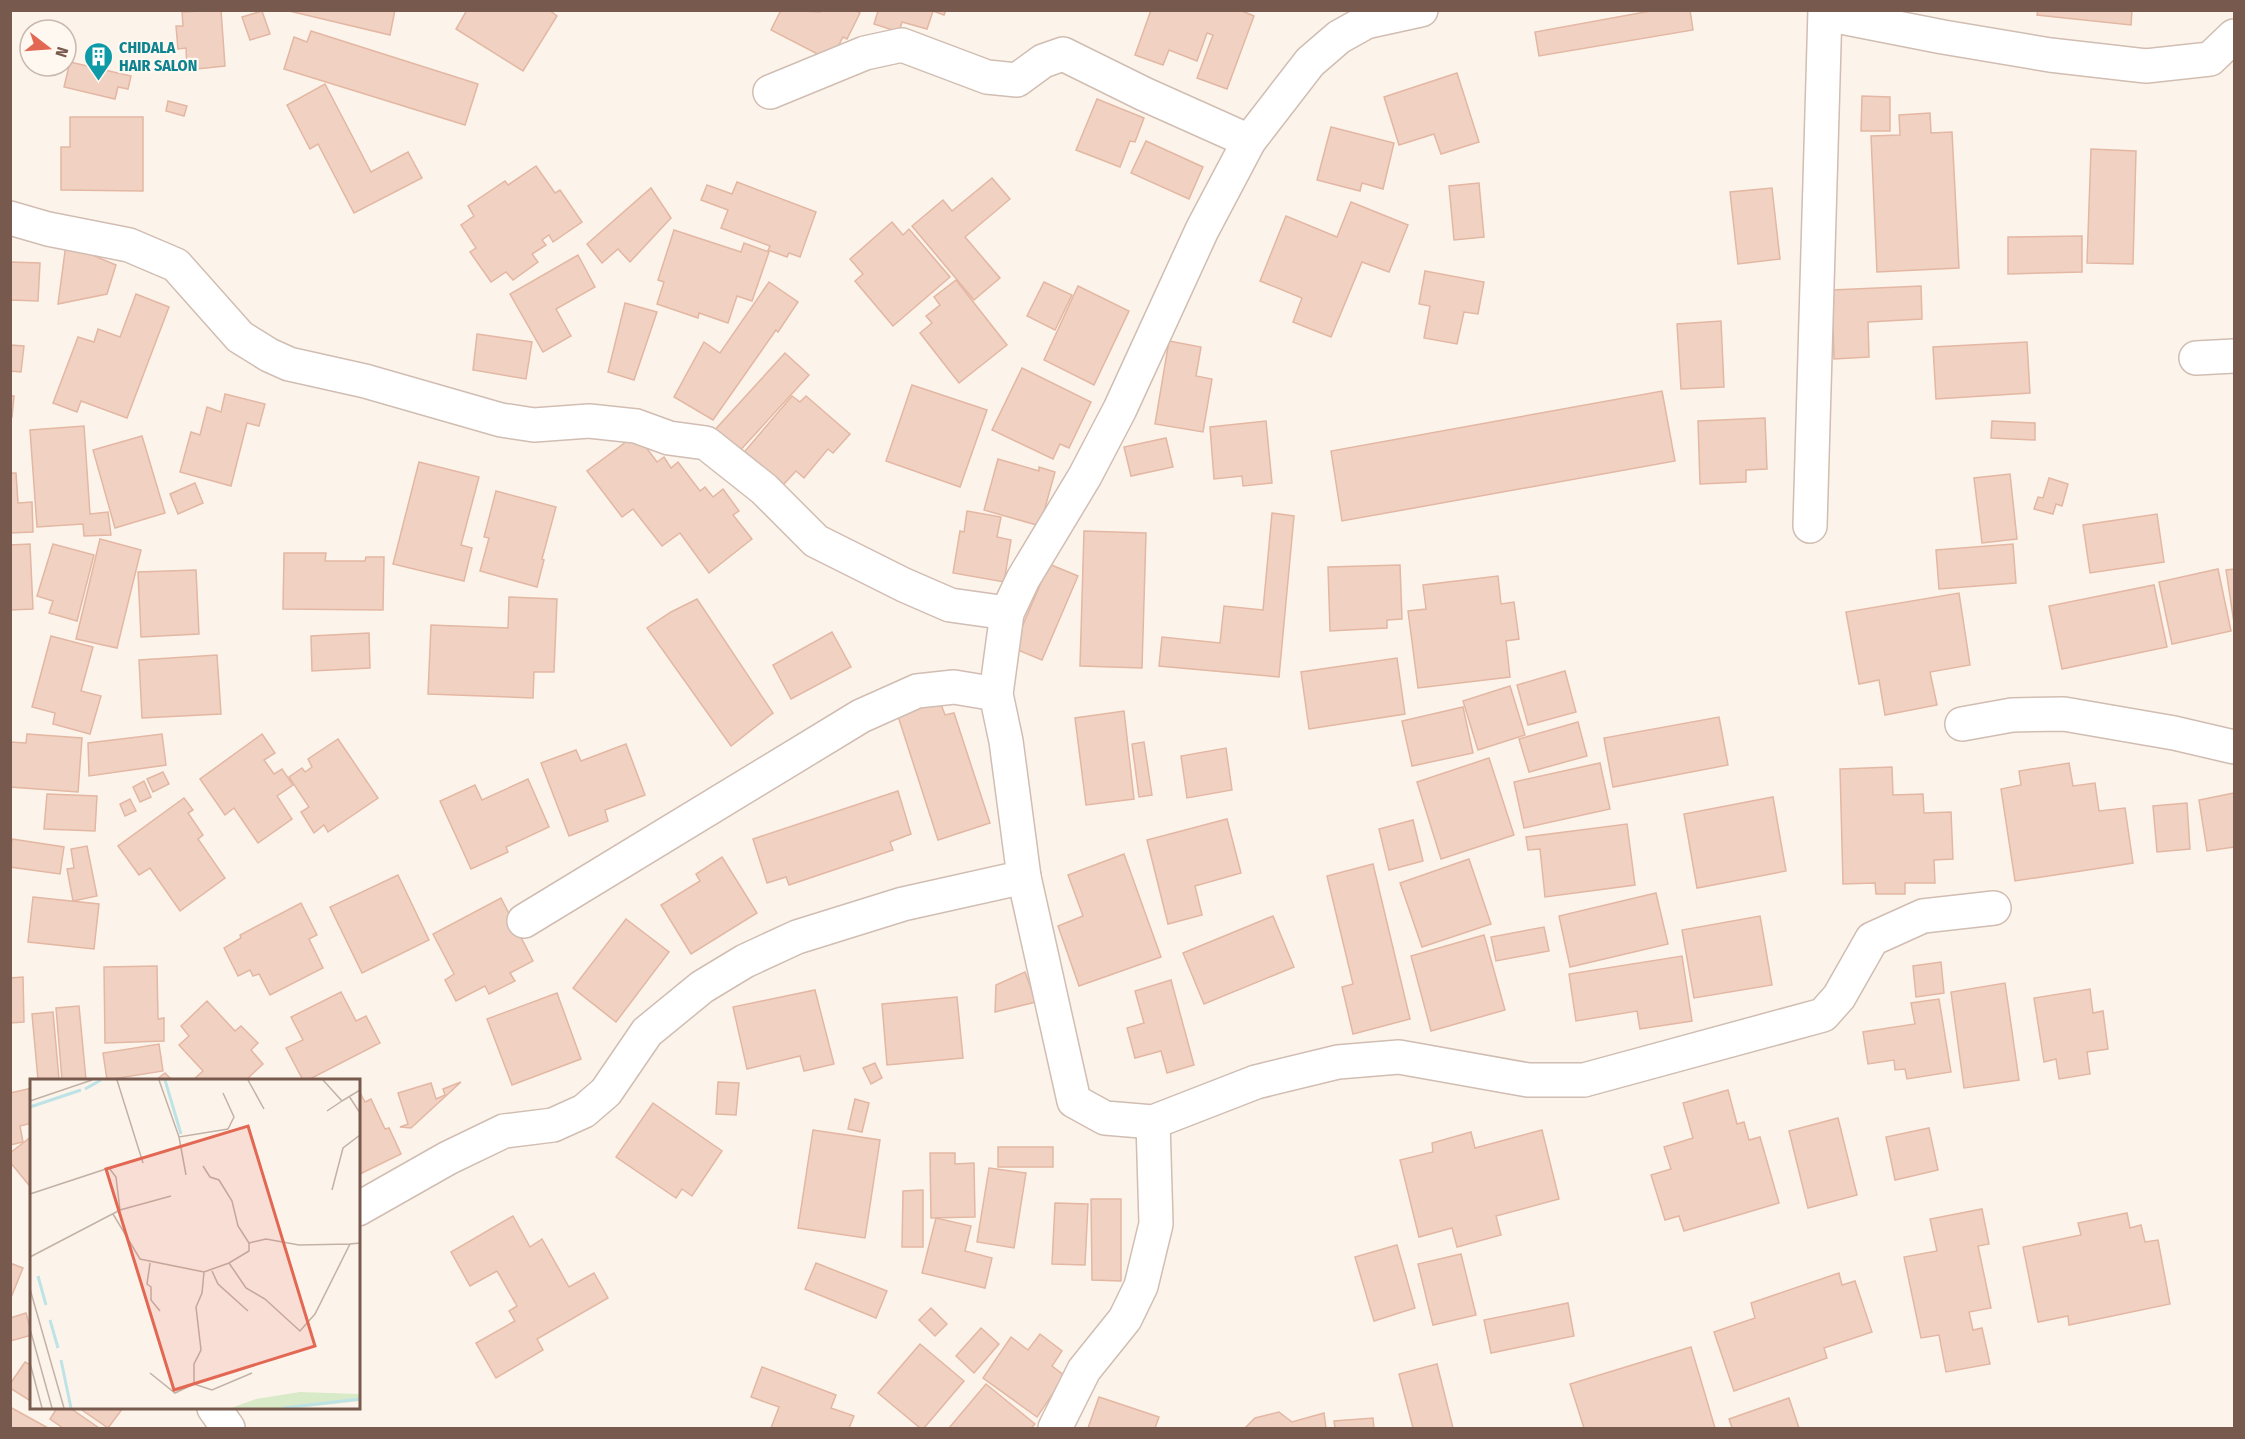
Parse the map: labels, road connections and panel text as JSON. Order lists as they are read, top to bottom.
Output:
{
  "places": {
    "building": ["CHIDALA HAIR SALON"]
  },
  "north": "right"
}
